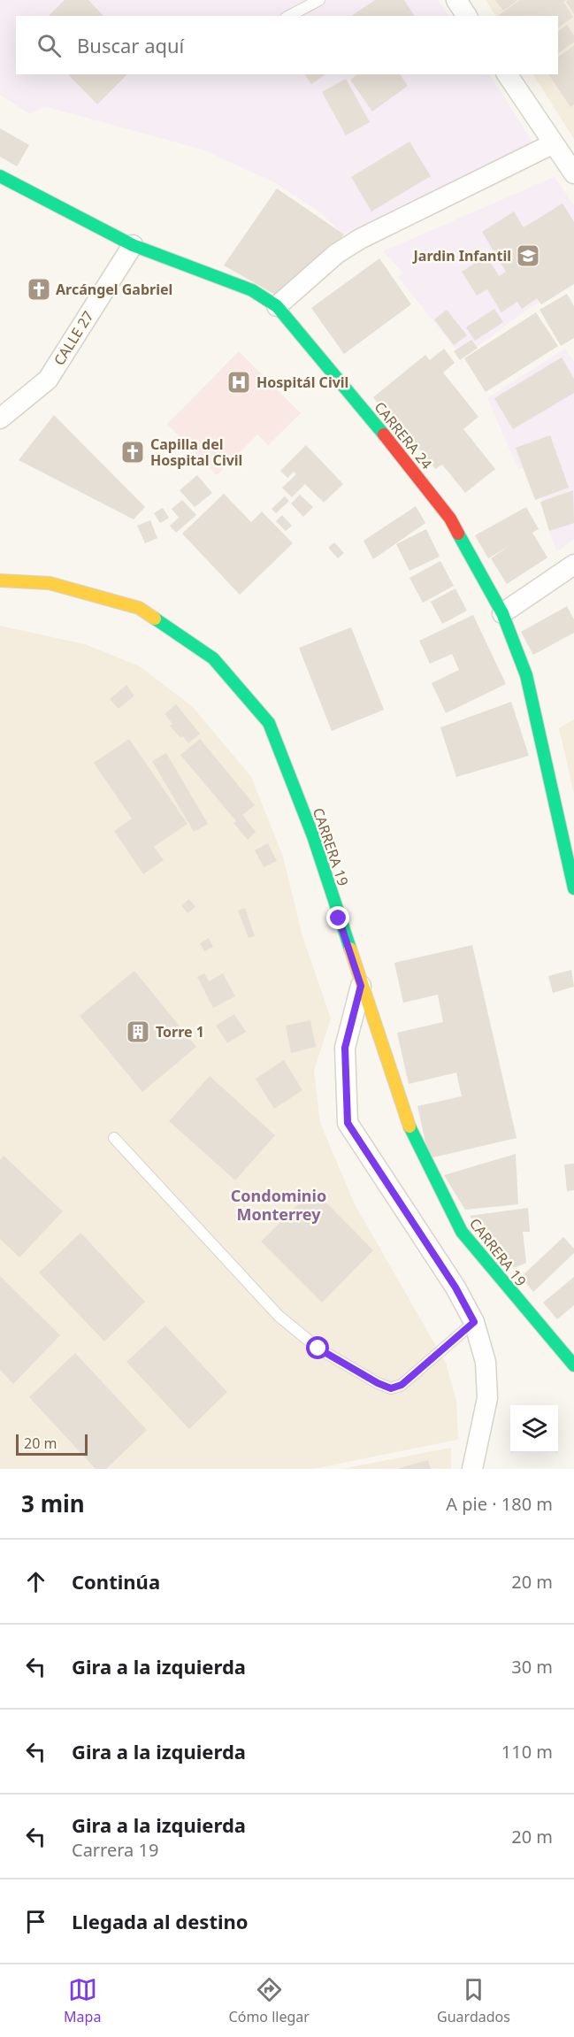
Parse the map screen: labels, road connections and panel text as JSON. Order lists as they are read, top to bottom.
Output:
{
  "streets": {
    "street": ["CALLE 27", "CARRERA 24", "CARRERA 19"]
  },
  "crossings": [
    ["CALLE 27", "CARRERA 24"]
  ],
  "districts": ["Condominio Monterrey"],
  "places": {
    "school or university": ["Jardin Infantil"],
    "church": ["Arcángel Gabriel", "Capilla del Hospital Civil"],
    "hospital": ["Hospitál Civil"],
    "building": ["Torre 1"]
  },
  "scale_bar": "20 m",
  "page": {
    "search": "Buscar aquí",
    "scale": "20 m",
    "heading": ["3 min", "A pie · 180 m"],
    "list": [
      ["Continúa", "20 m"],
      ["Gira a la izquierda", "30 m"],
      ["Gira a la izquierda", "110 m"],
      ["Gira a la izquierda", "Carrera 19", "20 m"],
      "Llegada al destino"
    ],
    "nav": ["Mapa", "Cómo llegar", "Guardados"]
  }
}
